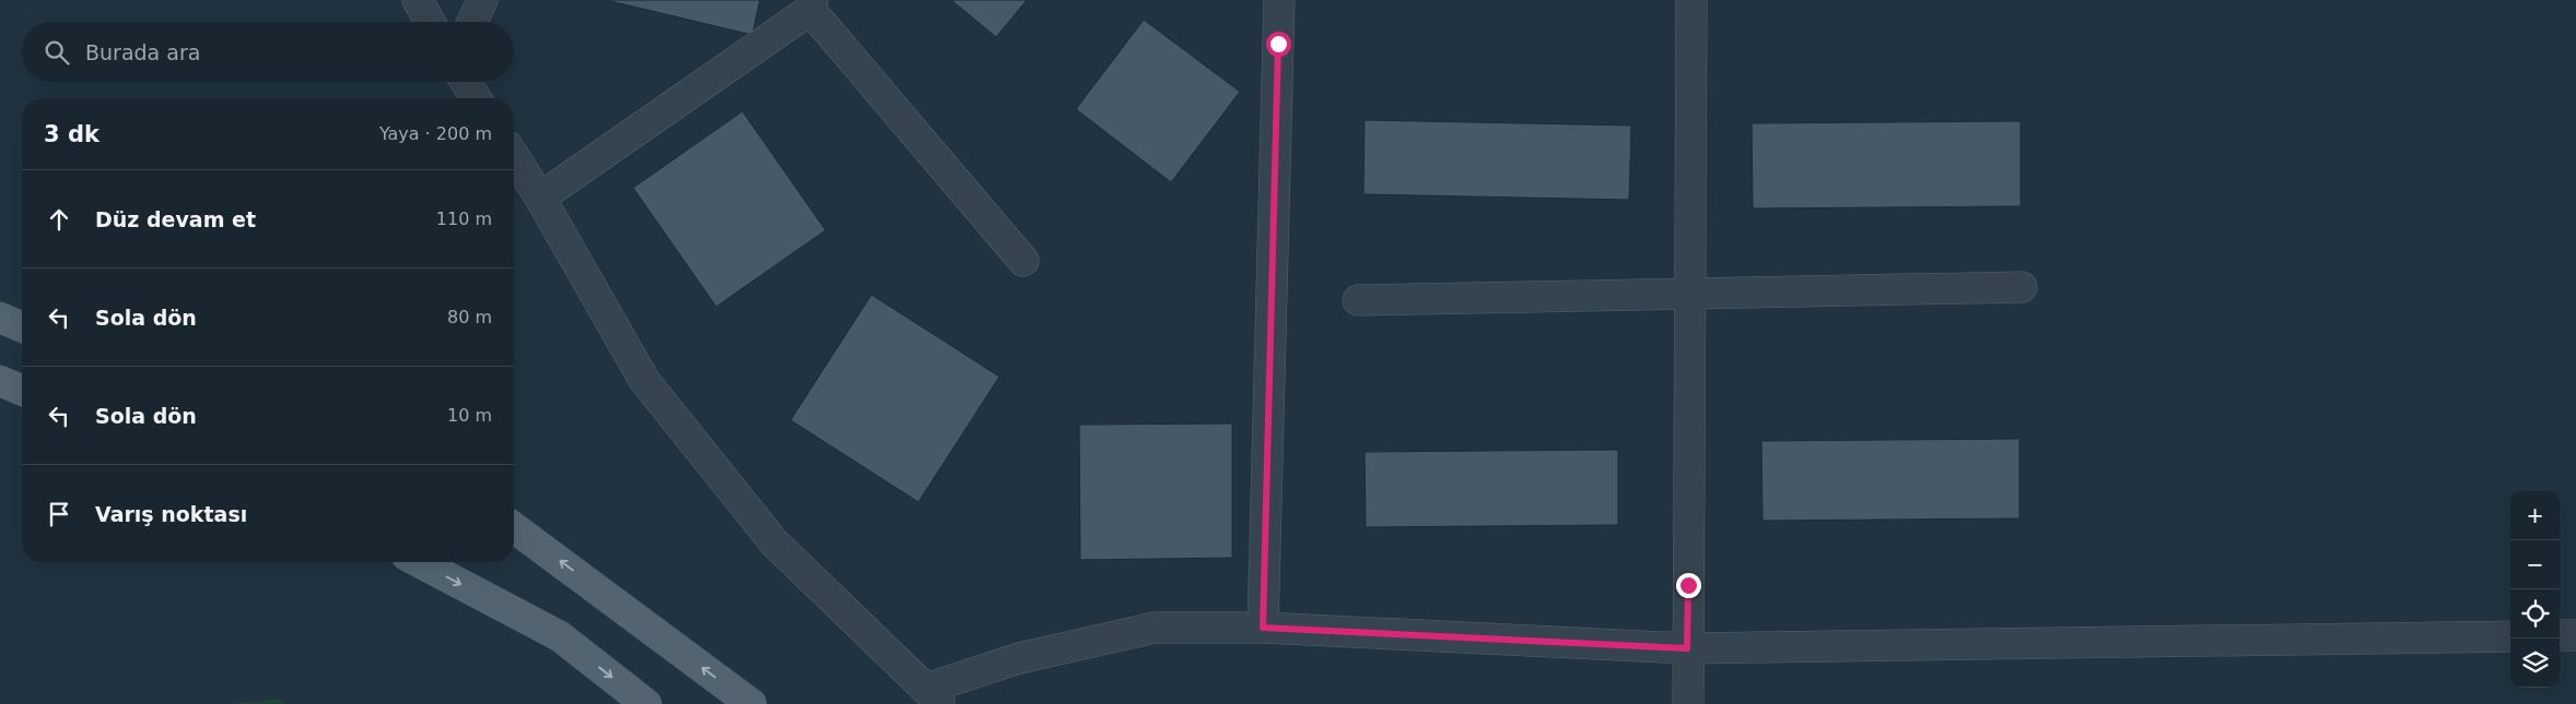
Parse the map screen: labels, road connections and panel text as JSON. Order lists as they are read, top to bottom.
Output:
{
  "page": {
    "search": "Burada ara",
    "heading": ["3 dk", "Yaya · 200 m"],
    "list": [
      ["Düz devam et", "110 m"],
      ["Sola dön", "80 m"],
      ["Sola dön", "10 m"],
      "Varış noktası"
    ],
    "map_buttons": ["+", "−"]
  }
}
